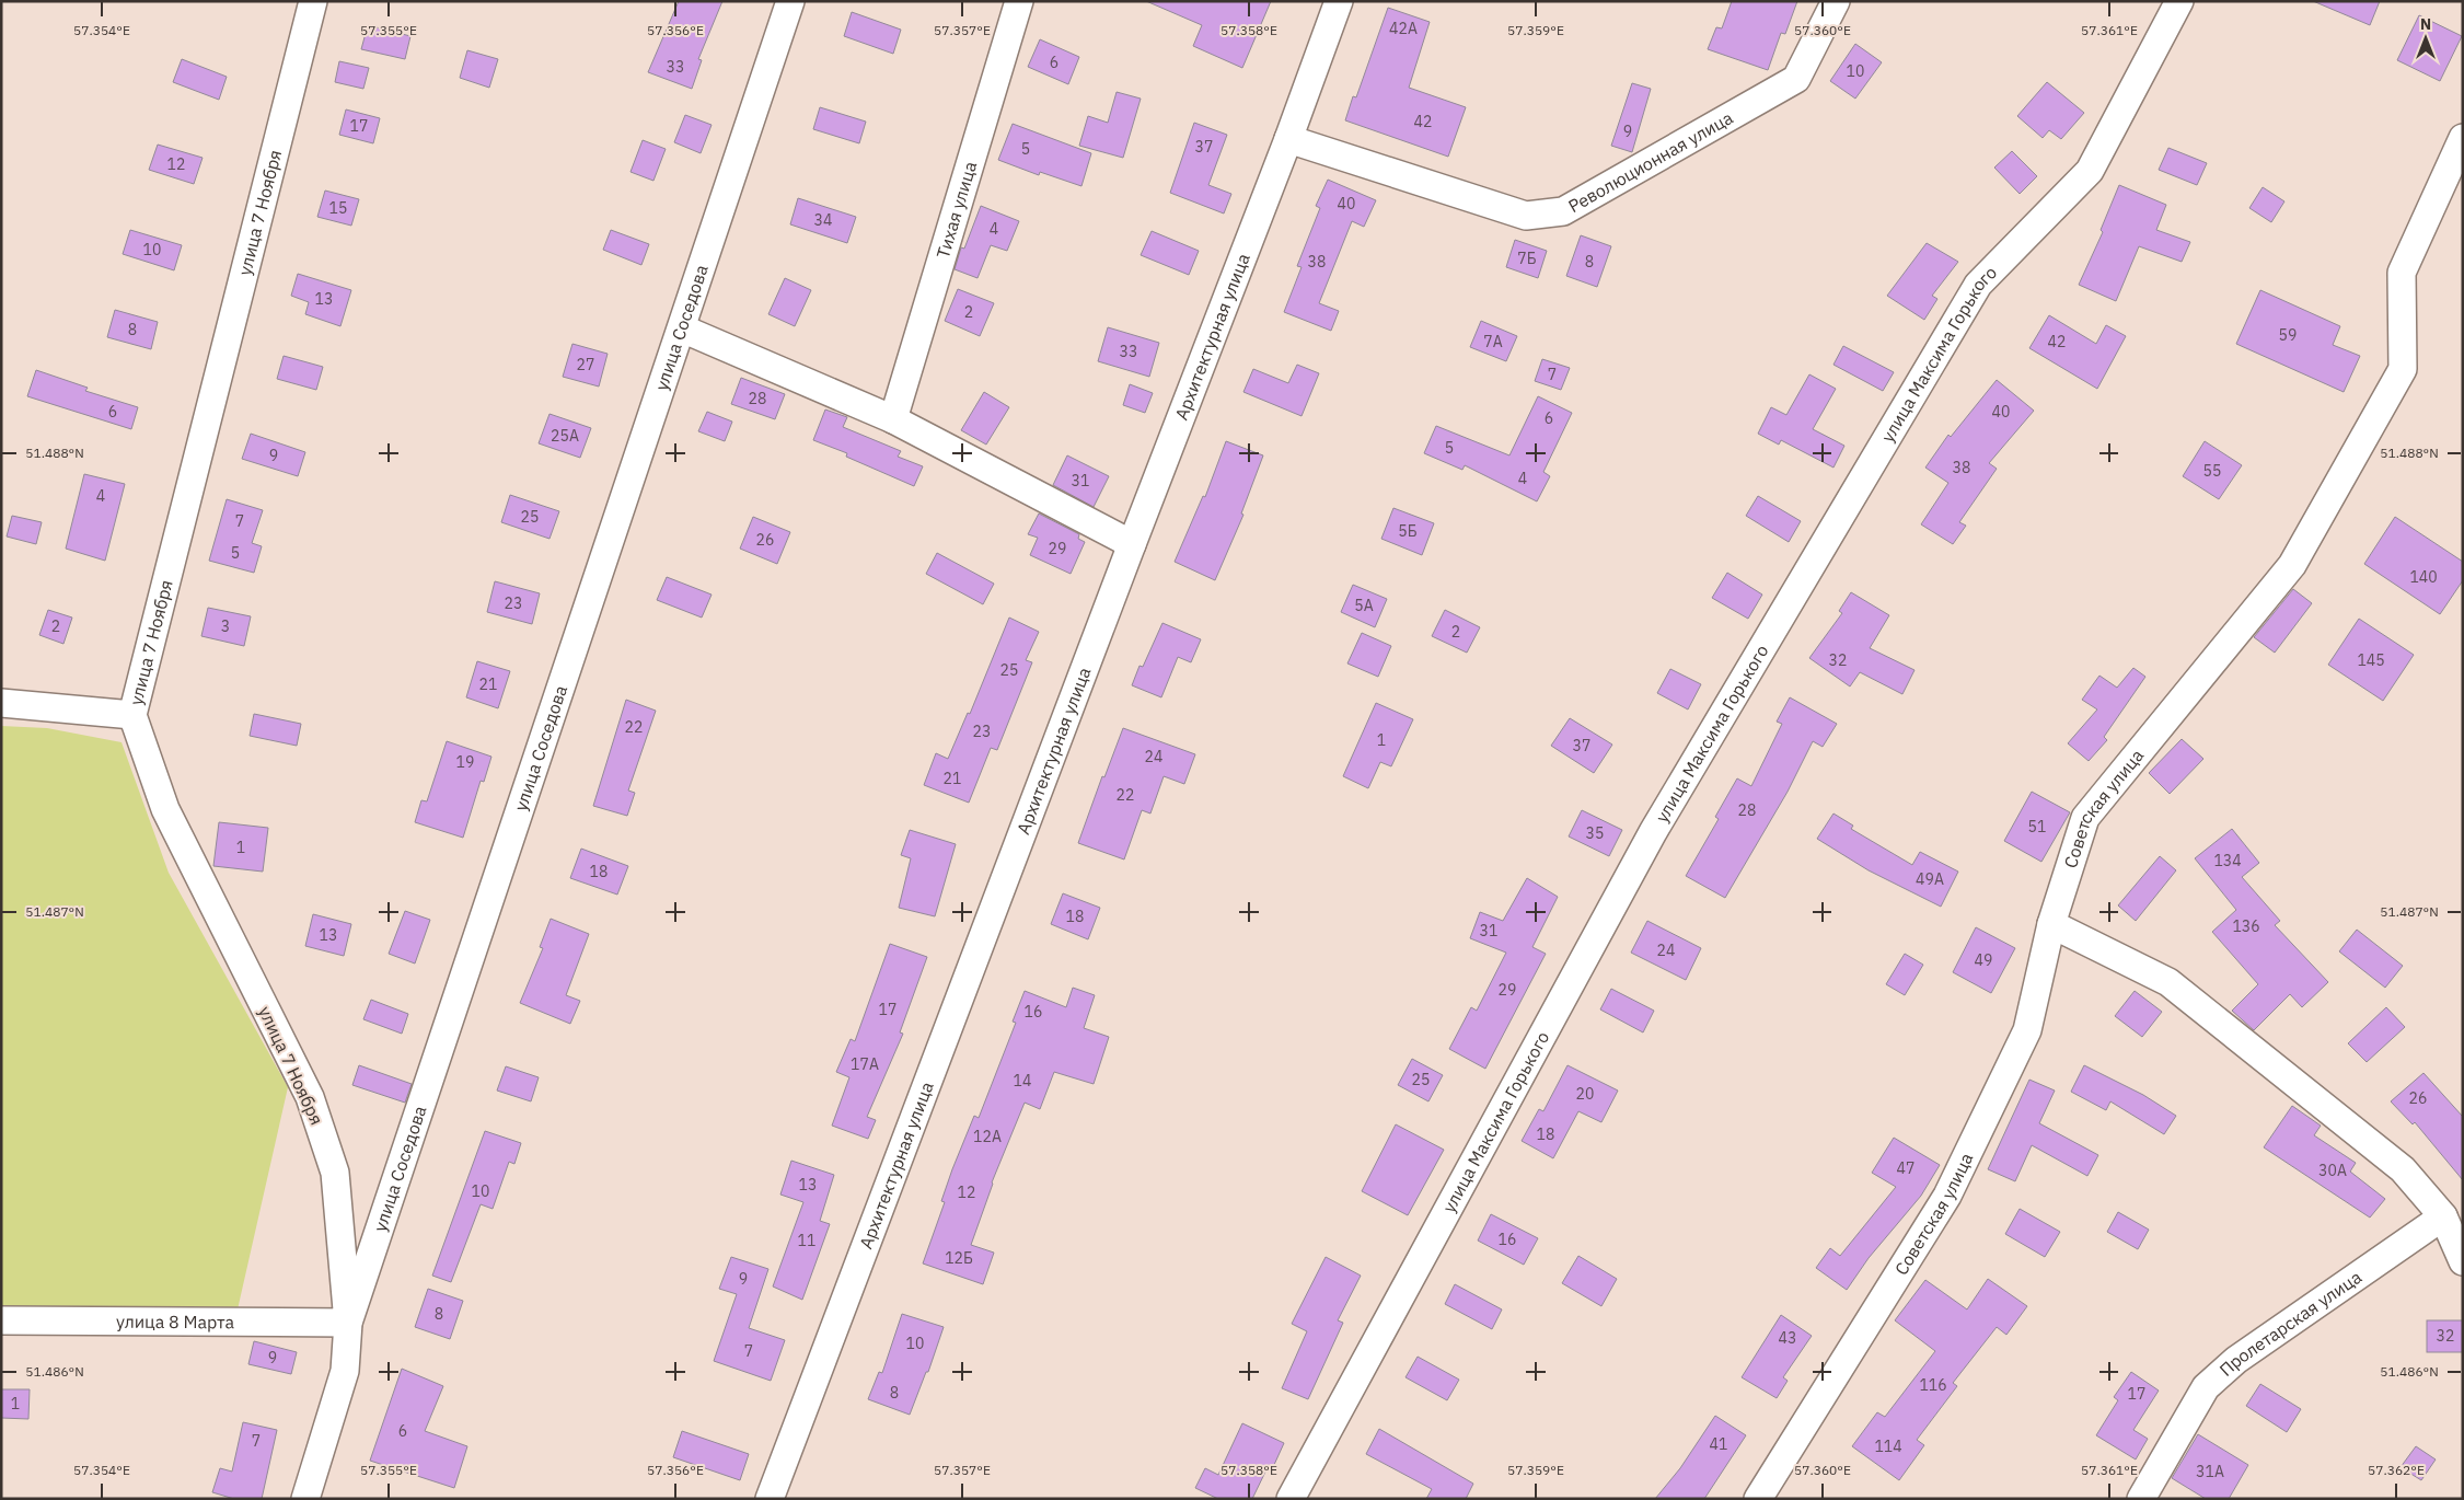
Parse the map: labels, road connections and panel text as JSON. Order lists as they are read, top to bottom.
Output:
{
  "streets": {
    "street": [
      "Революционная улица",
      "Тихая улица",
      "улица 7 Ноября",
      "улица Соседова",
      "Архитектурная улица",
      "улица Максима Горького",
      "Советская улица",
      "улица 8 Марта",
      "Пролетарская улица"
    ]
  },
  "crossings": [
    ["Революционная улица", "Архитектурная улица"],
    ["улица 7 Ноября", "улица Соседова"],
    ["улица 7 Ноября", "улица 8 Марта"],
    ["улица Соседова", "улица 8 Марта"]
  ],
  "house_numbers": [
    "42А",
    "6",
    "33",
    "10",
    "42",
    "17",
    "9",
    "37",
    "5",
    "12",
    "40",
    "15",
    "34",
    "4",
    "10",
    "7Б",
    "38",
    "8",
    "13",
    "2",
    "8",
    "59",
    "7А",
    "42",
    "33",
    "27",
    "7",
    "28",
    "6",
    "40",
    "6",
    "25А",
    "5",
    "9",
    "38",
    "55",
    "4",
    "31",
    "4",
    "25",
    "7",
    "5Б",
    "26",
    "29",
    "5",
    "140",
    "23",
    "5А",
    "2",
    "3",
    "2",
    "32",
    "145",
    "25",
    "21",
    "22",
    "23",
    "1",
    "37",
    "24",
    "19",
    "21",
    "22",
    "28",
    "51",
    "35",
    "1",
    "134",
    "18",
    "49А",
    "18",
    "136",
    "31",
    "13",
    "24",
    "49",
    "29",
    "17",
    "16",
    "17А",
    "25",
    "14",
    "20",
    "26",
    "18",
    "12А",
    "47",
    "30А",
    "13",
    "10",
    "12",
    "16",
    "11",
    "12Б",
    "9",
    "8",
    "32",
    "43",
    "10",
    "7",
    "9",
    "116",
    "8",
    "17",
    "1",
    "6",
    "7",
    "41",
    "114",
    "31А"
  ],
  "north": "top",
  "coordinates": [
    "57.354°E",
    "57.355°E",
    "57.356°E",
    "57.357°E",
    "57.358°E",
    "57.359°E",
    "57.360°E",
    "57.361°E",
    "51.488°N",
    "51.487°N",
    "51.486°N",
    "57.362°E"
  ]
}
